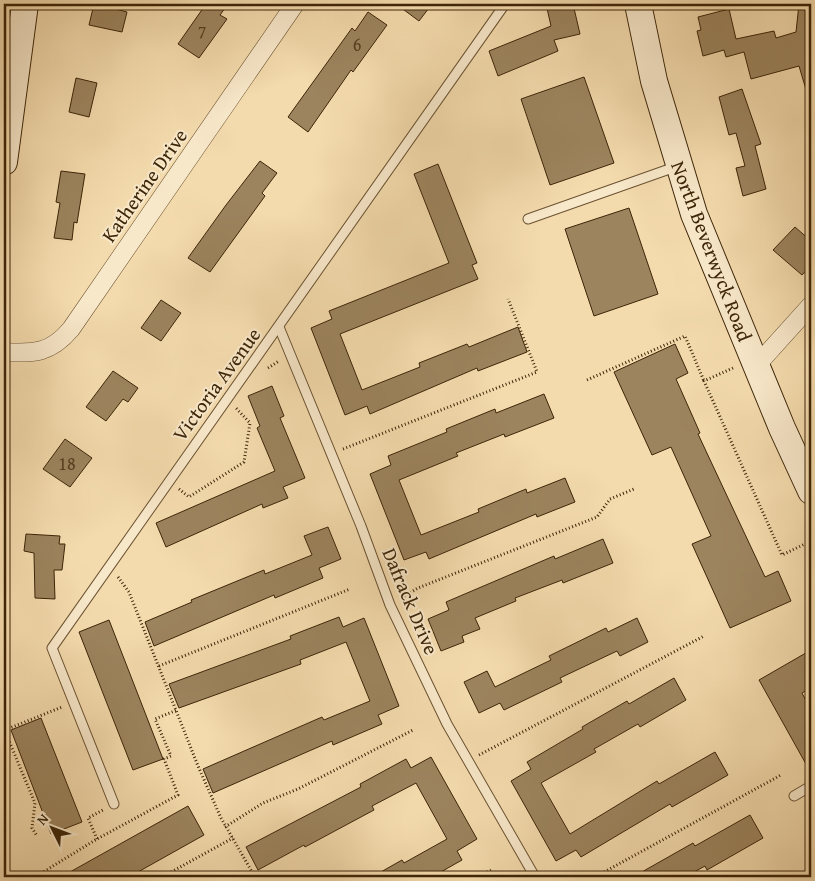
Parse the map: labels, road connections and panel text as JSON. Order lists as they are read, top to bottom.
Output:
{
  "streets": {
    "street": ["Katherine Drive", "North Beverwyck Road"],
    "lane": ["Victoria Avenue", "Dafrack Drive"]
  },
  "crossings": [
    ["Victoria Avenue", "Dafrack Drive"]
  ],
  "house_numbers": ["7", "6", "18"],
  "north": "top left"
}
